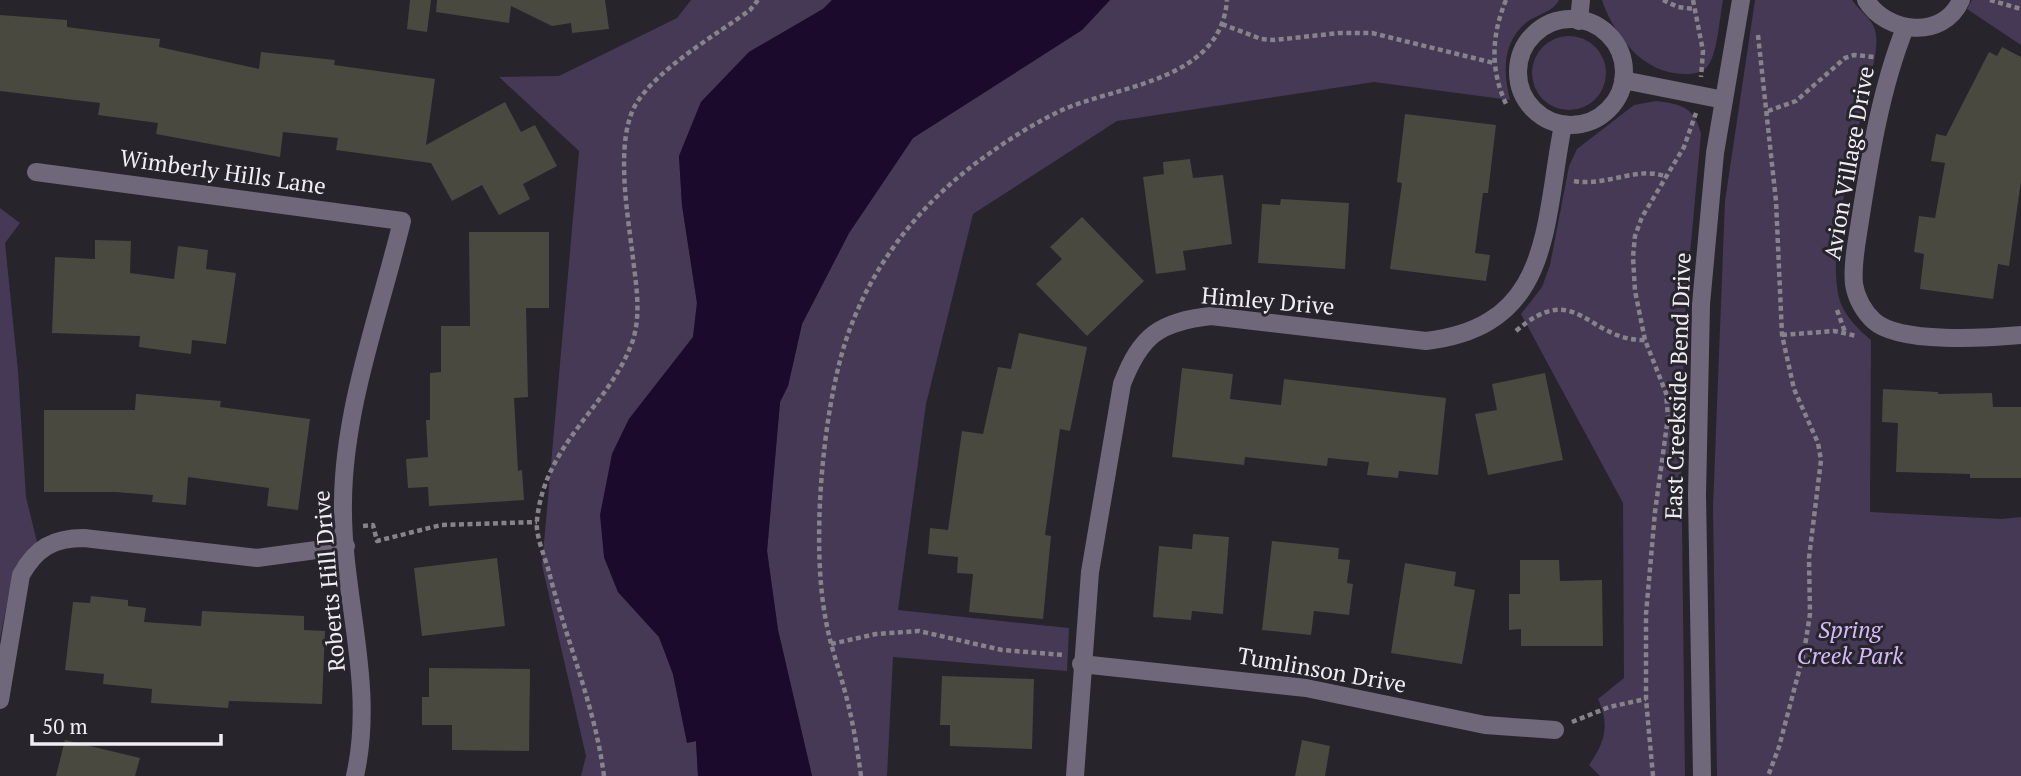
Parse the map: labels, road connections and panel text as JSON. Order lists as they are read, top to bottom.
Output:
{
  "streets": {
    "street": [
      "Avion Village Drive",
      "Wimberly Hills Lane",
      "Himley Drive",
      "East Creekside Bend Drive",
      "Roberts Hill Drive",
      "Tumlinson Drive"
    ]
  },
  "crossings": [
    ["Wimberly Hills Lane", "Roberts Hill Drive"],
    ["Himley Drive", "Tumlinson Drive"]
  ],
  "parks": ["Spring Creek Park"],
  "scale_bar": "50 m"
}
